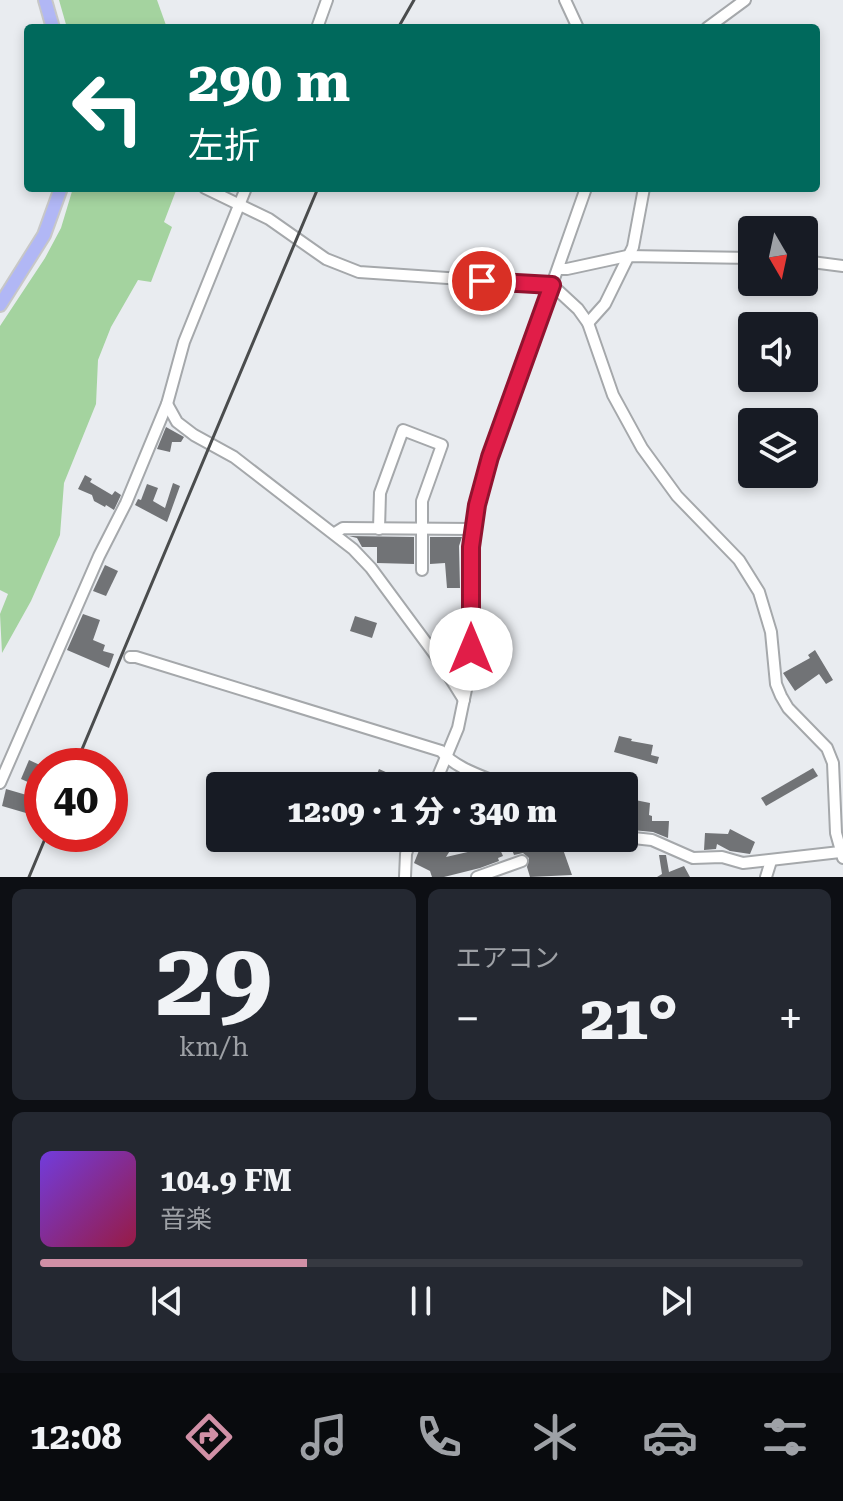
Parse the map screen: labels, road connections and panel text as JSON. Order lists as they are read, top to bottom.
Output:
{
  "north": "bottom",
  "page": {
    "turn": ["290 m", "左折"],
    "limit": "40",
    "trip": "12:09 · 1 分 · 340 m",
    "tile": [
      ["29", "km/h"],
      "エアコン"
    ],
    "heat": ["−", "21°", "+"],
    "song": ["104.9 FM", "音楽"],
    "tabs": "12:08"
  }
}
